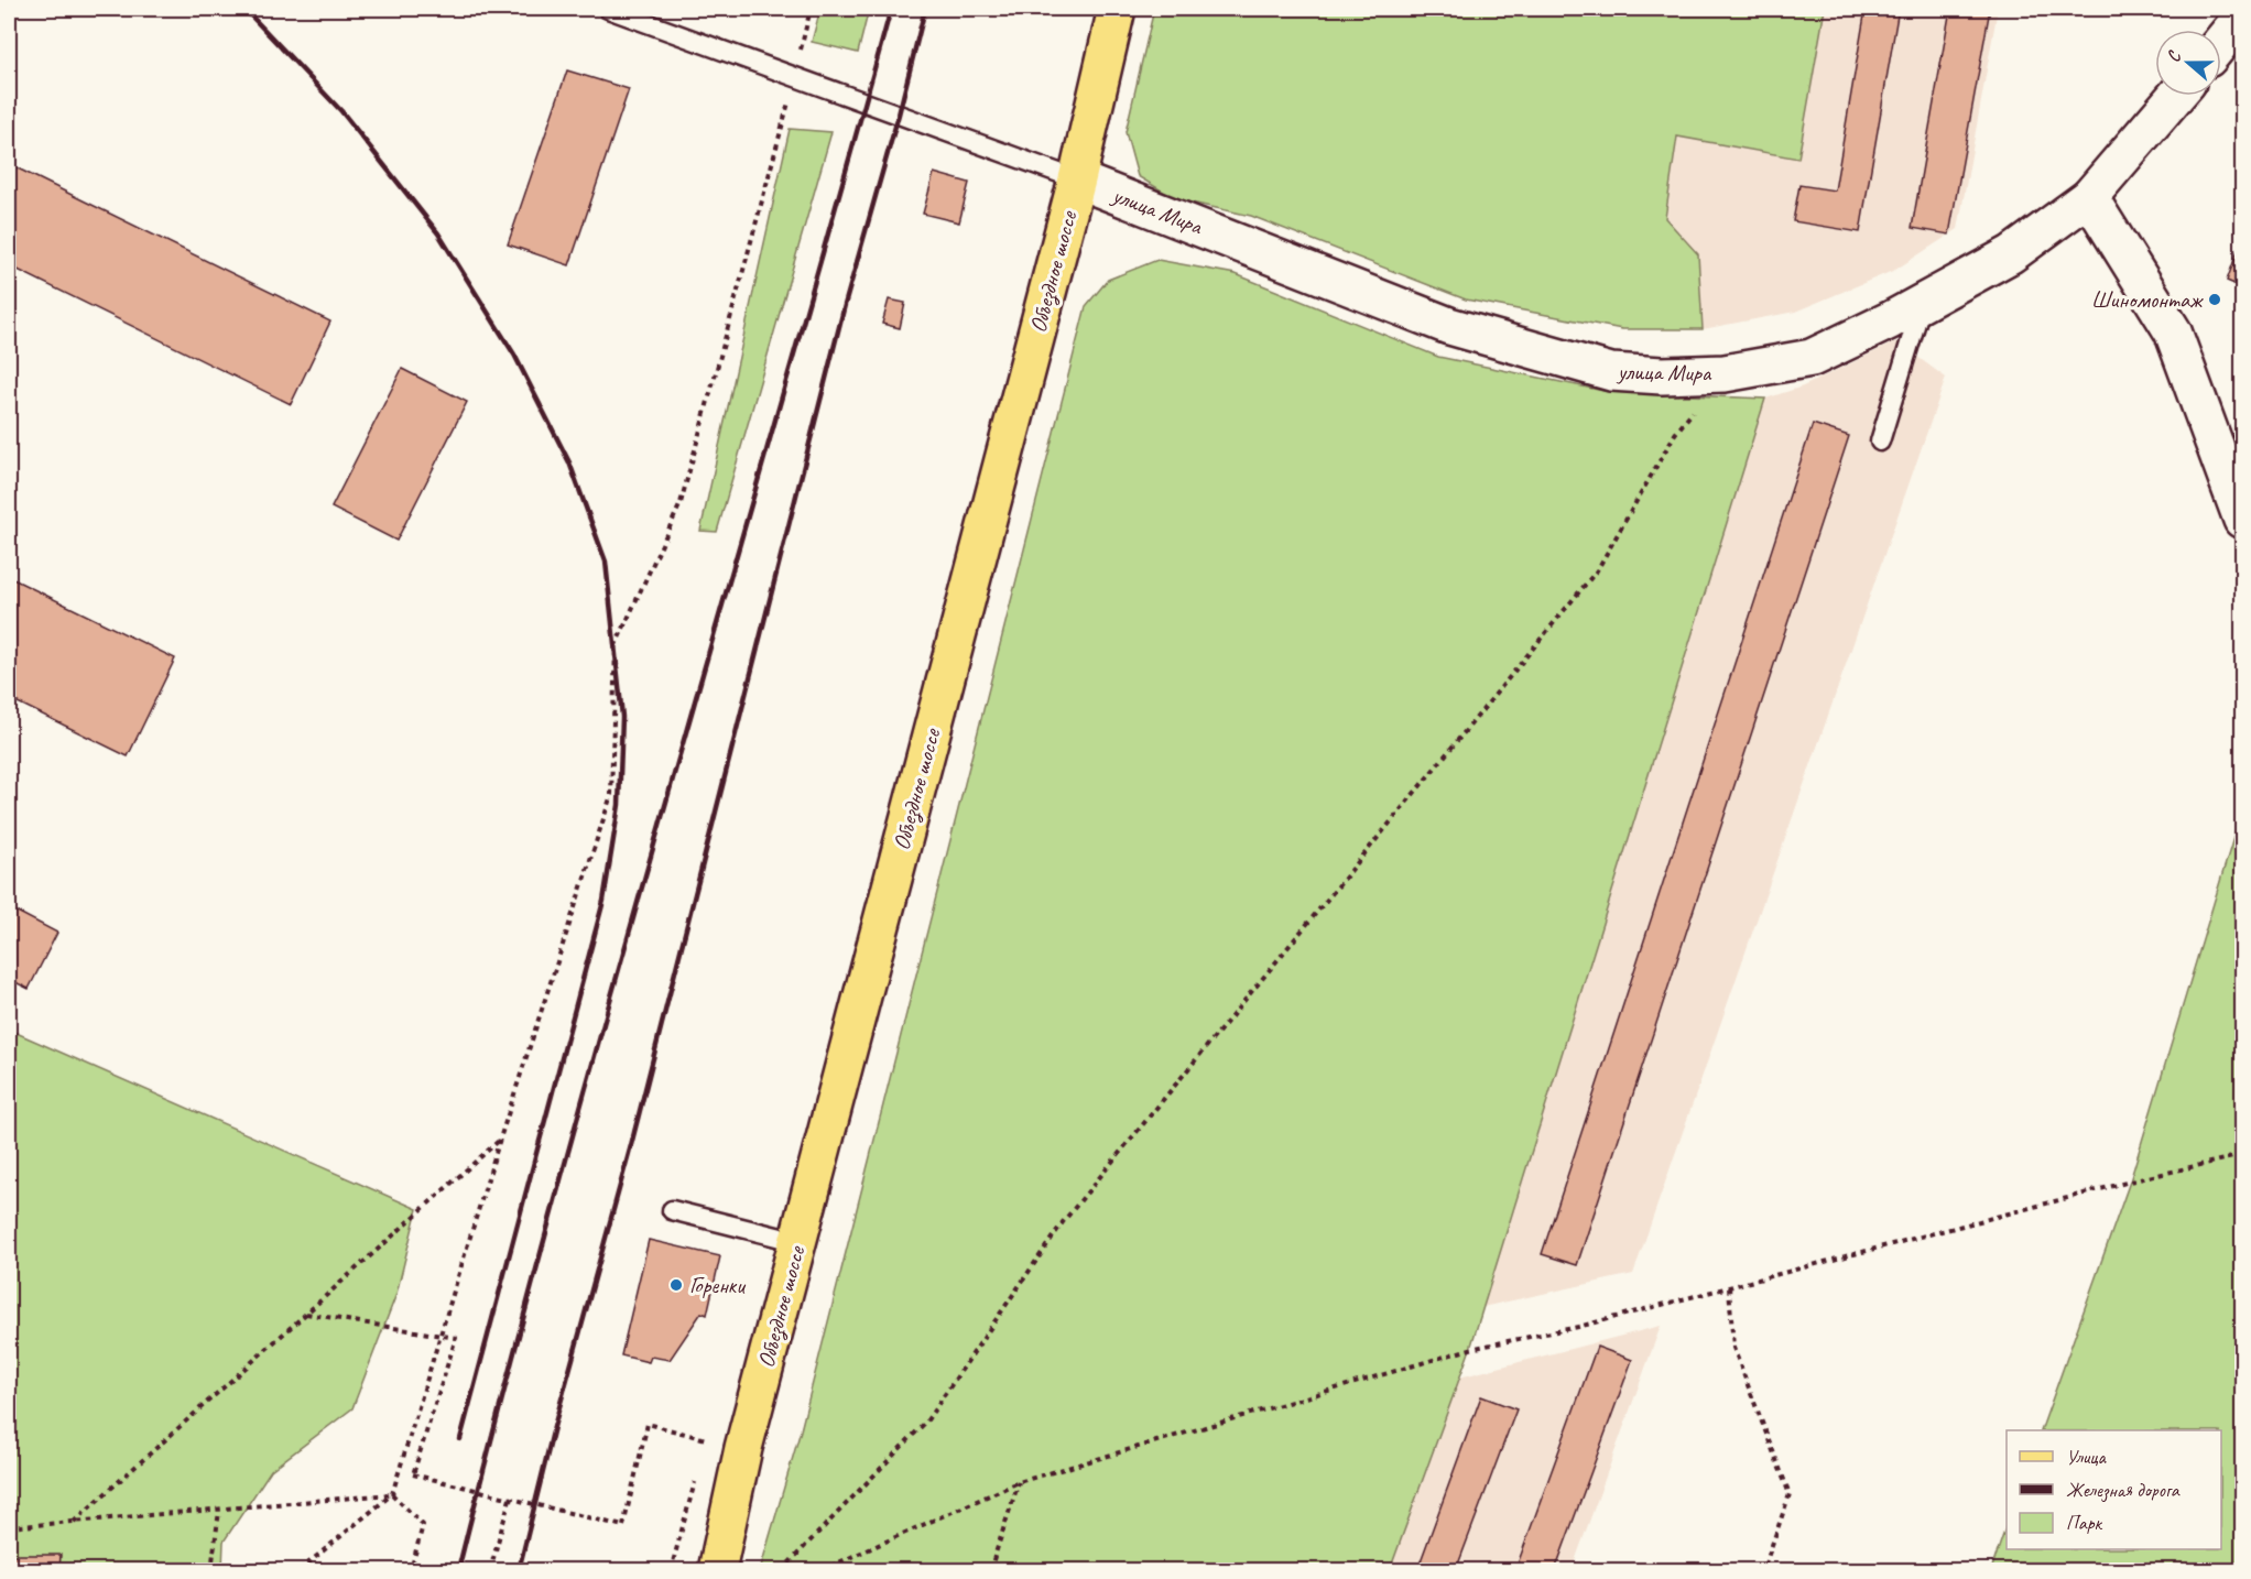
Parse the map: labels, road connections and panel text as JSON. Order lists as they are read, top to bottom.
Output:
{
  "streets": {
    "main road": ["Объездное шоссе"],
    "street": ["улица Мира"]
  },
  "crossings": [
    ["улица Мира", "Объездное шоссе"]
  ],
  "places": ["Шиномонтаж", "Горенки"],
  "legend": ["Улица", "Железная дорога", "Парк"],
  "north": "left"
}
